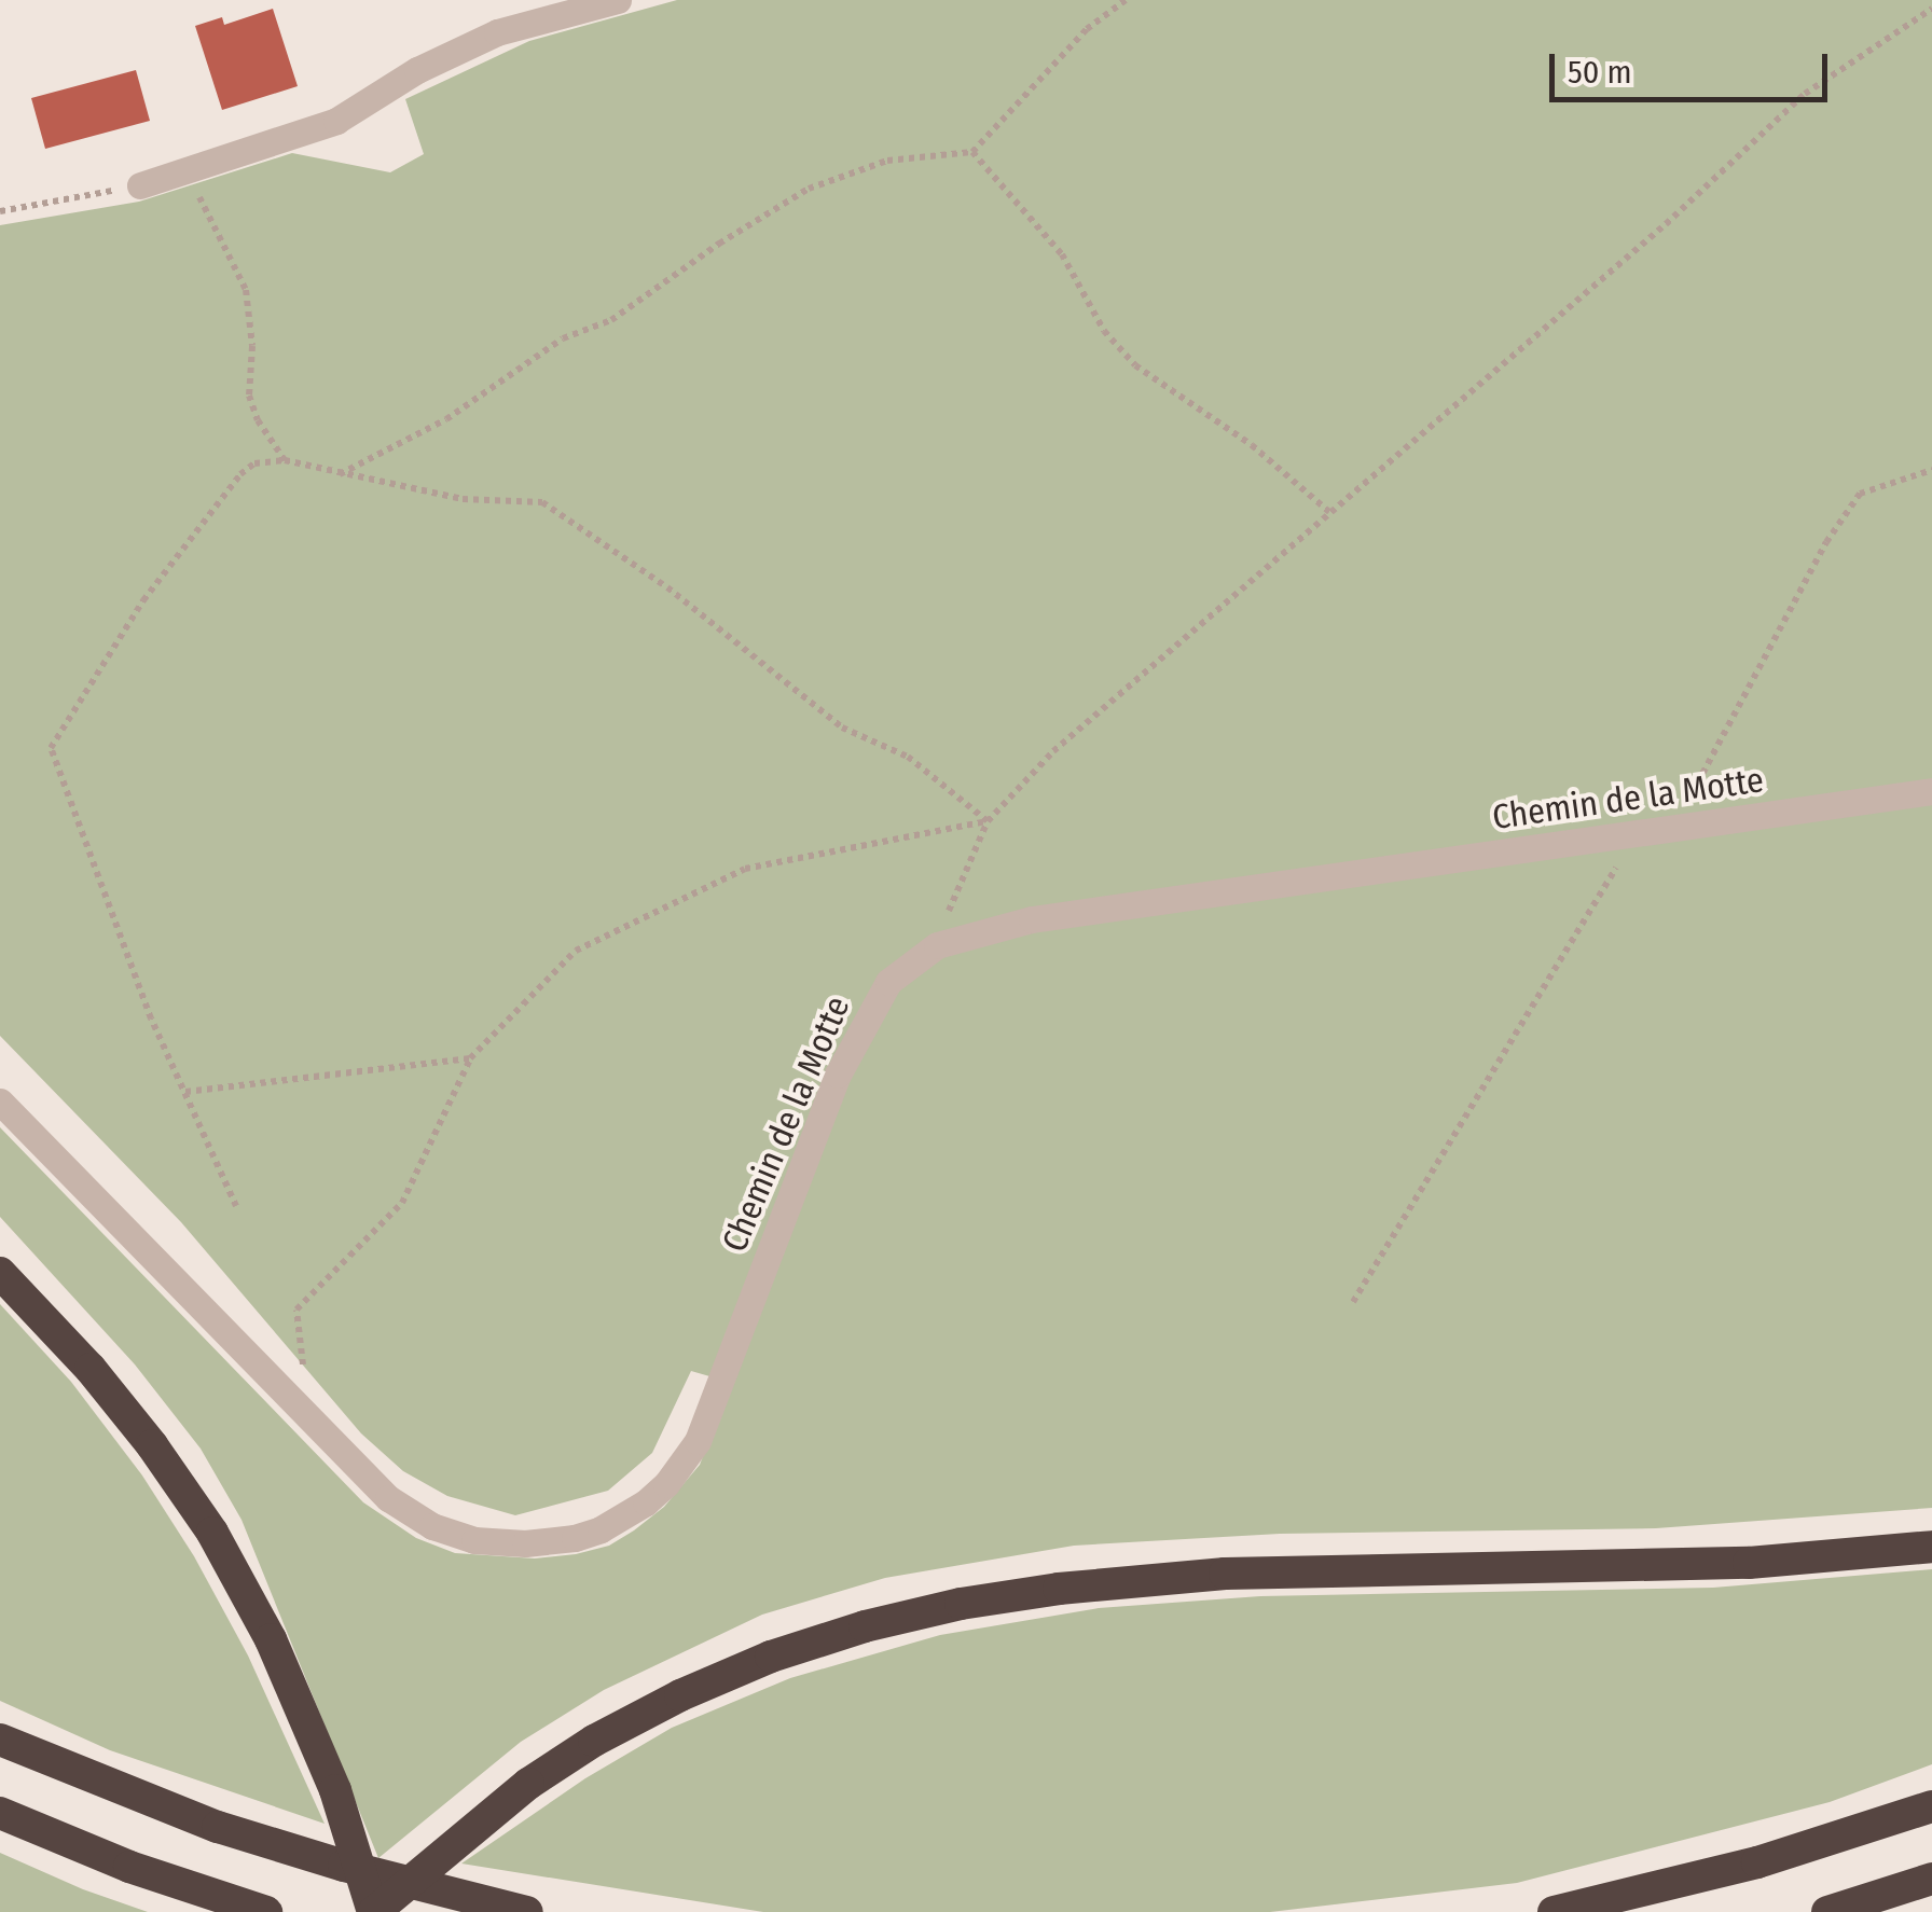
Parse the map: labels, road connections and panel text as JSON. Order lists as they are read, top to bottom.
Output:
{
  "streets": {
    "street": ["Chemin de la Motte"]
  },
  "scale_bar": "50 m"
}
